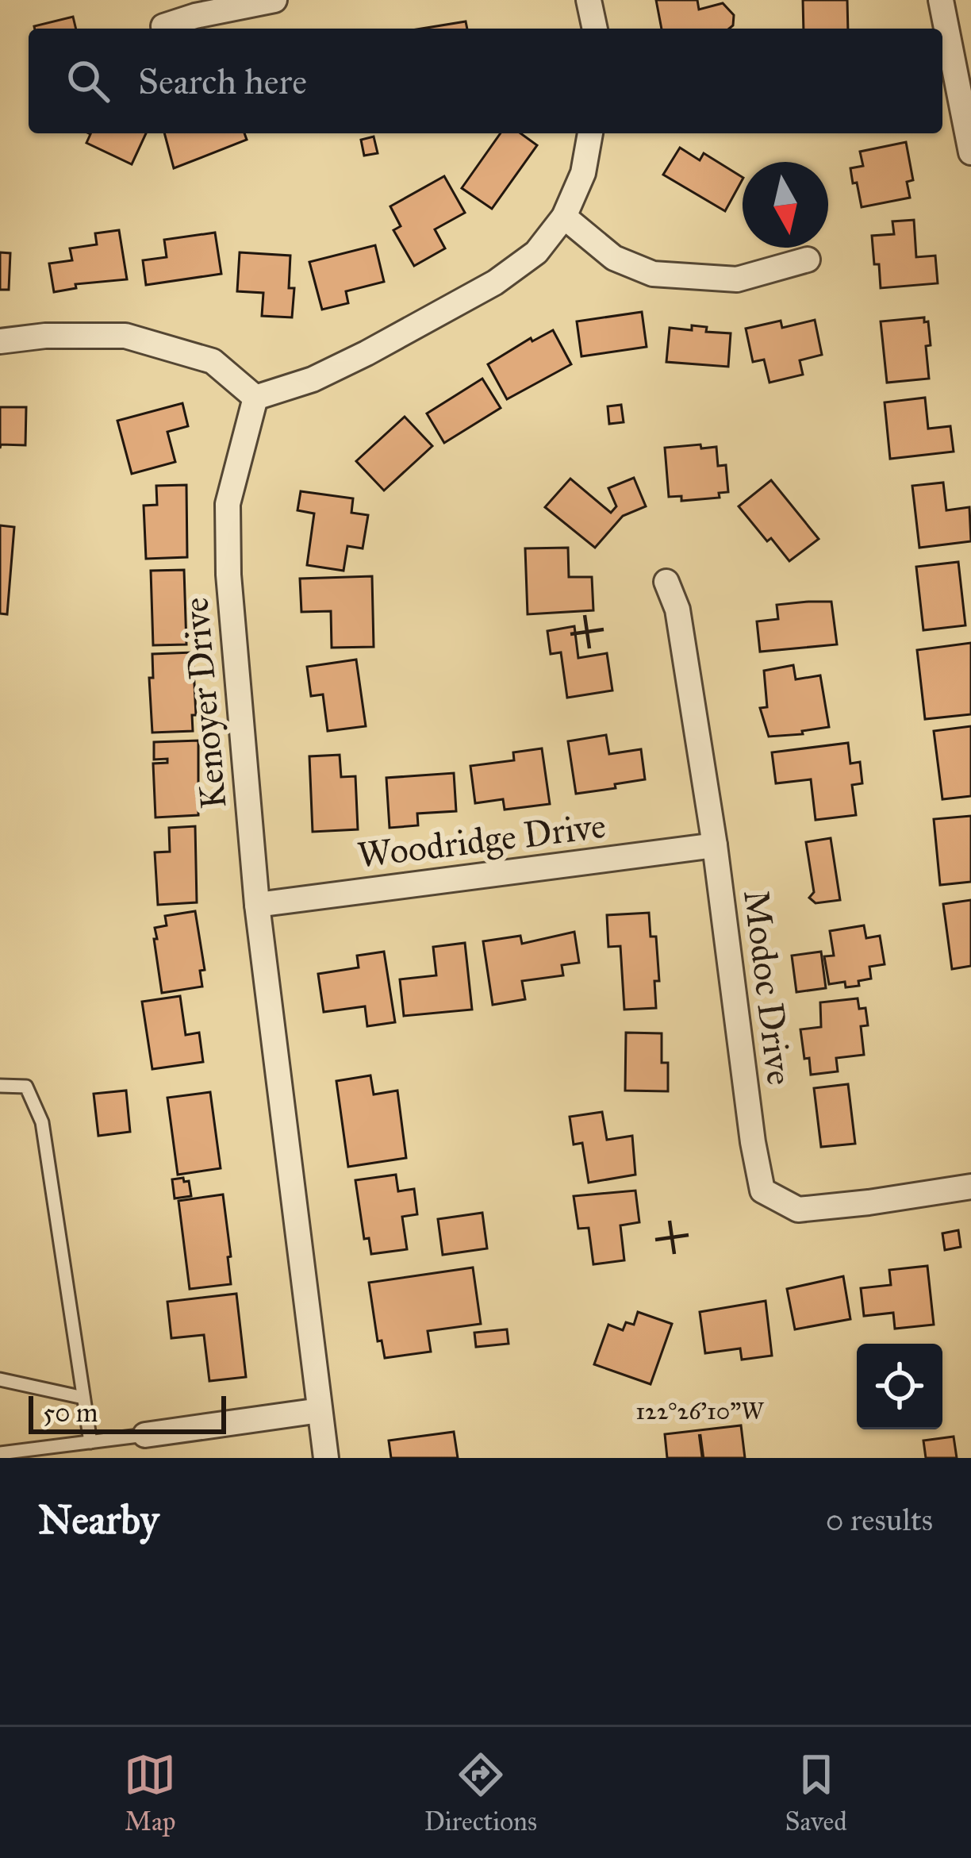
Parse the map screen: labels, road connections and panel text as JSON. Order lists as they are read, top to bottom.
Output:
{
  "streets": {
    "street": ["Kenoyer Drive", "Woodridge Drive", "Modoc Drive"]
  },
  "crossings": [
    ["Kenoyer Drive", "Woodridge Drive"],
    ["Woodridge Drive", "Modoc Drive"]
  ],
  "scale_bar": "50 m",
  "north": "bottom",
  "page": {
    "search": "Search here",
    "scale": "50 m",
    "heading": ["Nearby", "0 results"],
    "nav": ["Map", "Directions", "Saved"]
  },
  "coordinates": ["122°26'10\"W"]
}
